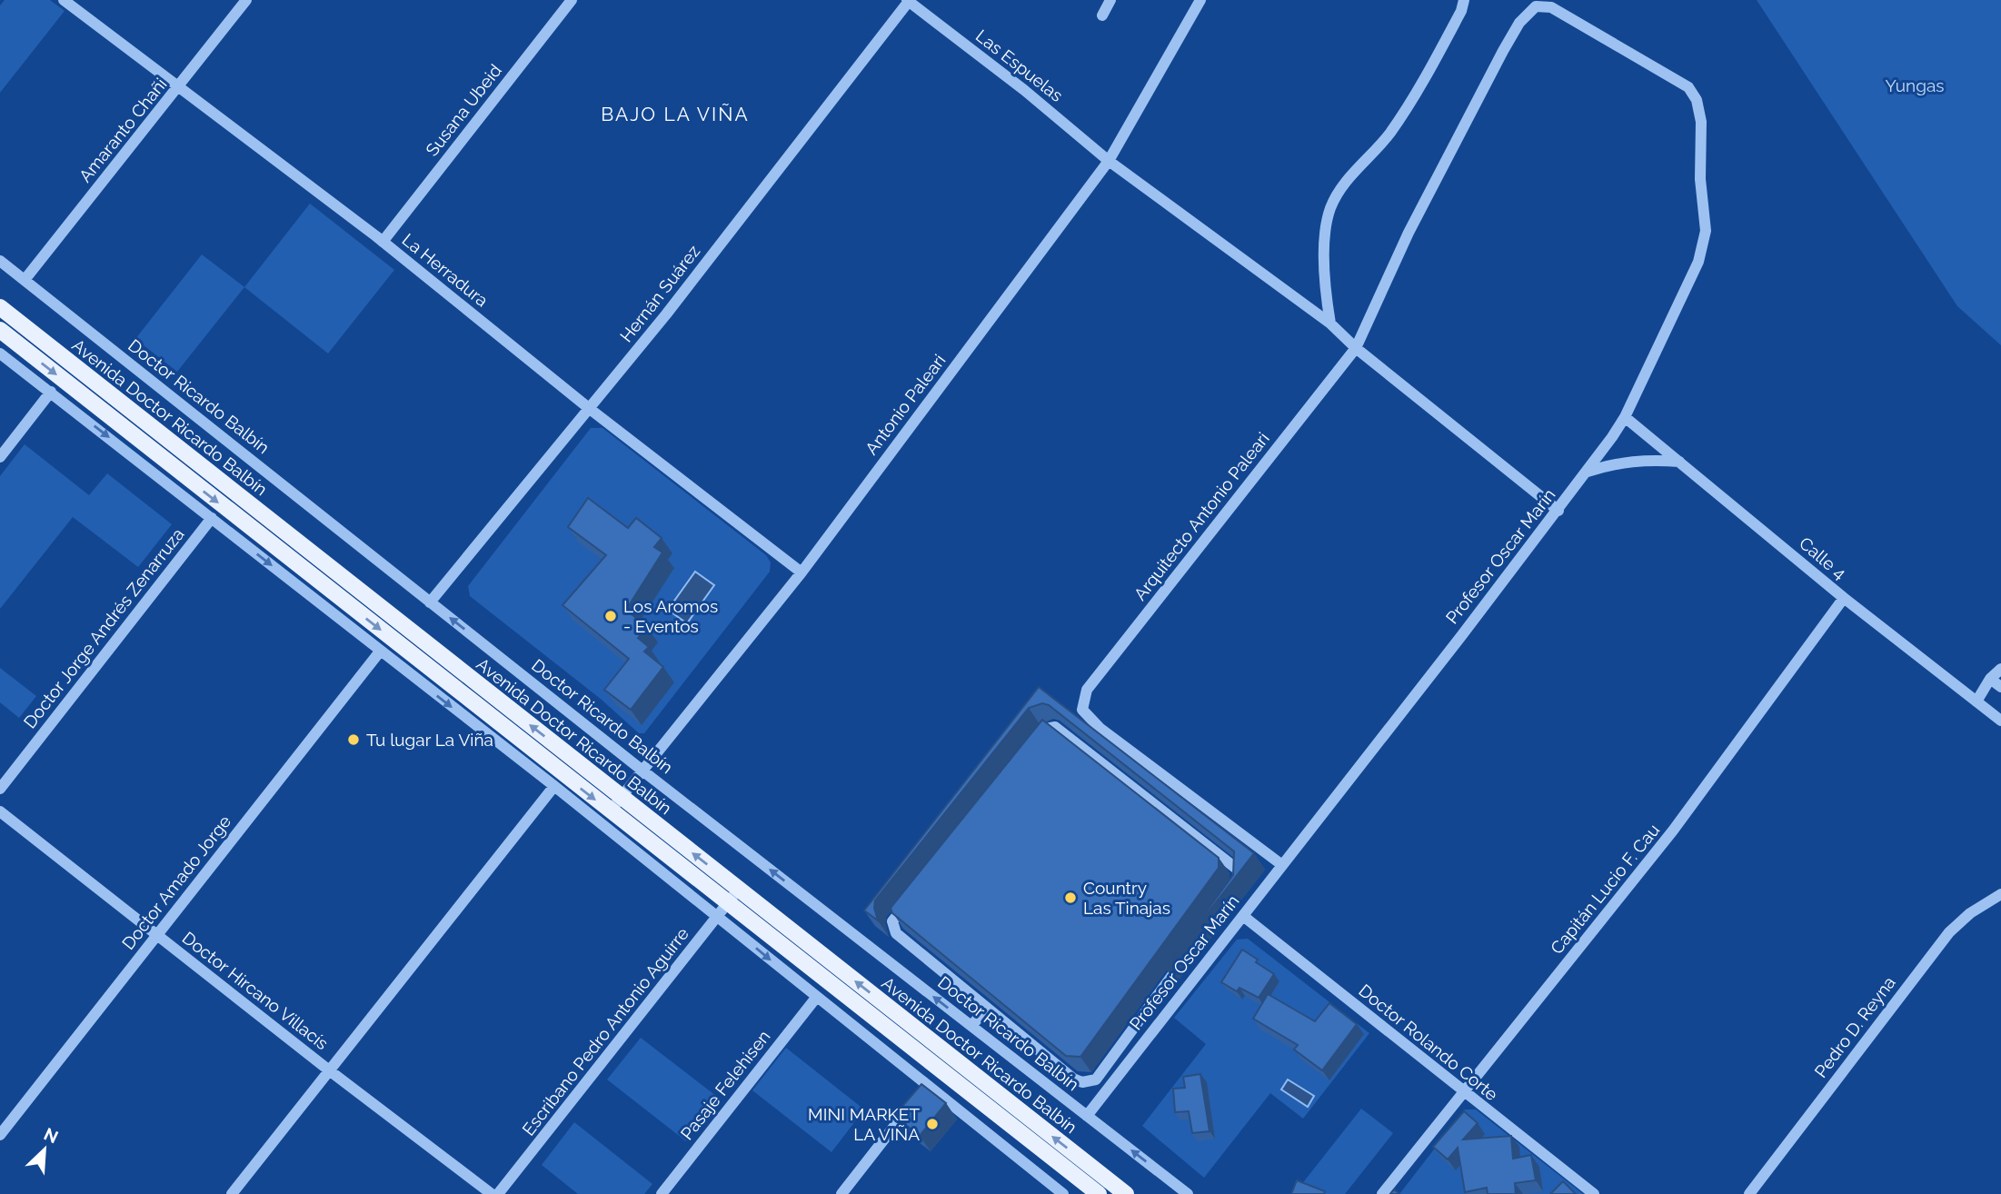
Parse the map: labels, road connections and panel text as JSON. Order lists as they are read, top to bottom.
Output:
{
  "streets": {
    "main road": ["Avenida Doctor Ricardo Balbín"],
    "street": [
      "Las Espuelas",
      "Susana Ubeid",
      "Amaranto Chañi",
      "La Herradura",
      "Hernán Suárez",
      "Doctor Ricardo Balbín",
      "Antonio Paleari",
      "Arquitecto Antonio Paleari",
      "Profesor Oscar Marín",
      "Calle 4",
      "Doctor Jorge Andrés Zenarruza",
      "Doctor Amado Jorge",
      "Capitán Lucio F. Cau",
      "Doctor Hircano Villacís",
      "Pedro D. Reyna",
      "Escribano Pedro Antonio Aguirre",
      "Doctor Rolando Corte",
      "Pasaje Felehisen"
    ]
  },
  "crossings": [
    ["Las Espuelas", "Hernán Suárez"],
    ["Las Espuelas", "Antonio Paleari"],
    ["Las Espuelas", "Arquitecto Antonio Paleari"],
    ["Las Espuelas", "Profesor Oscar Marín"],
    ["Susana Ubeid", "La Herradura"],
    ["Amaranto Chañi", "La Herradura"],
    ["Amaranto Chañi", "Doctor Ricardo Balbín"],
    ["La Herradura", "Hernán Suárez"],
    ["La Herradura", "Antonio Paleari"],
    ["Hernán Suárez", "Doctor Ricardo Balbín"],
    ["Doctor Ricardo Balbín", "Antonio Paleari"],
    ["Doctor Ricardo Balbín", "Profesor Oscar Marín"],
    ["Antonio Paleari", "Avenida Doctor Ricardo Balbín"],
    ["Avenida Doctor Ricardo Balbín", "Escribano Pedro Antonio Aguirre"],
    ["Arquitecto Antonio Paleari", "Profesor Oscar Marín"],
    ["Profesor Oscar Marín", "Calle 4"],
    ["Profesor Oscar Marín", "Doctor Rolando Corte"],
    ["Calle 4", "Capitán Lucio F. Cau"],
    ["Doctor Amado Jorge", "Doctor Hircano Villacís"],
    ["Capitán Lucio F. Cau", "Doctor Rolando Corte"]
  ],
  "districts": ["BAJO LA VIÑA"],
  "parks": ["Yungas"],
  "places": [
    "Los Aromos - Eventos",
    "Tu lugar La Viña",
    "Country Las Tinajas",
    "MINI MARKET LA VIÑA"
  ],
  "north": "top right"
}
